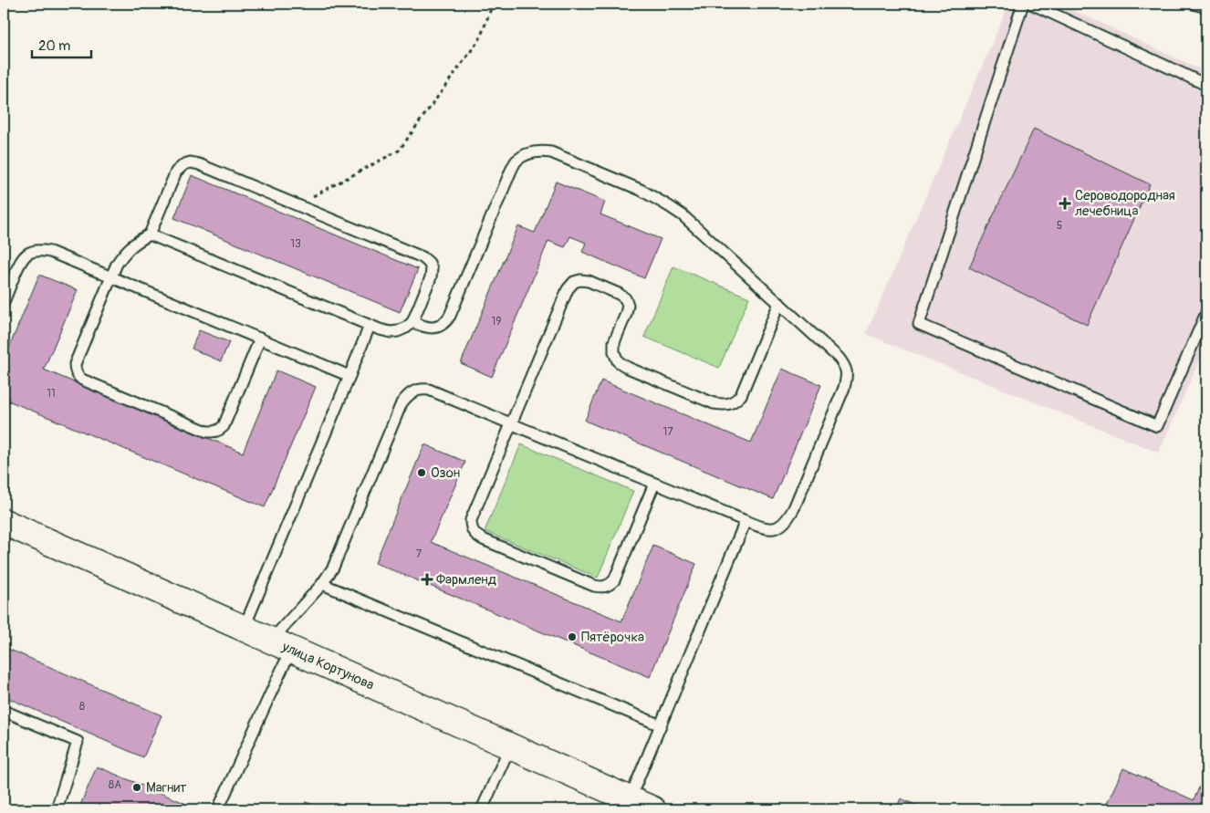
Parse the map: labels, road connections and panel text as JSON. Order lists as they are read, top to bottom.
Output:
{
  "streets": {
    "main road": ["улица Кортунова"]
  },
  "places": {
    "health": ["Сероводородная лечебница", "Фармленд"],
    "other": ["Озон", "Пятёрочка", "Магнит"]
  },
  "house_numbers": [
    "5",
    "13",
    "19",
    "11",
    "17",
    "7",
    "8",
    "8А"
  ],
  "scale_bar": "20 m"
}
